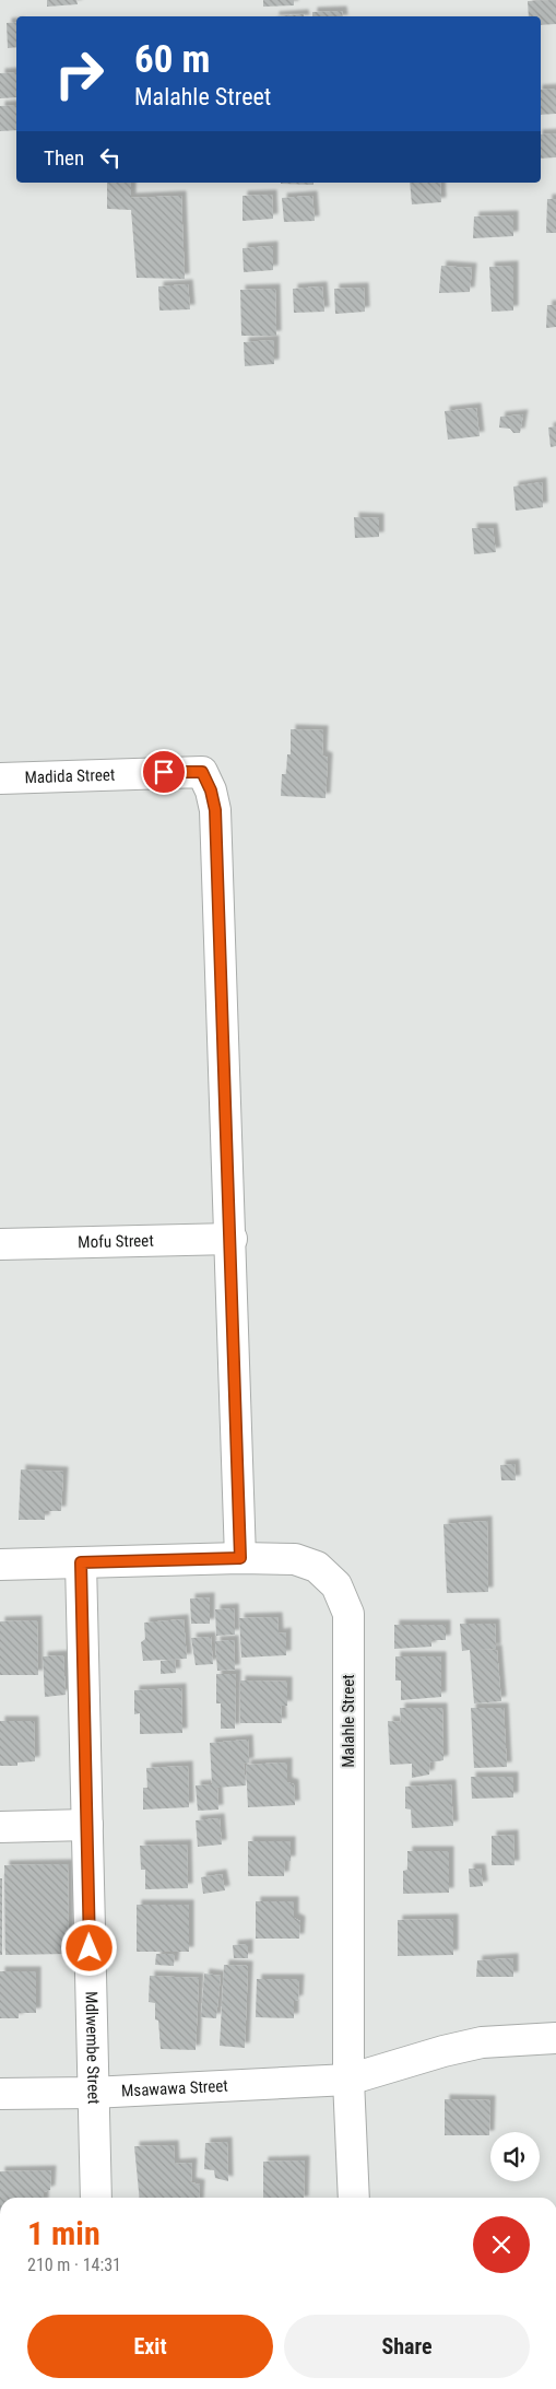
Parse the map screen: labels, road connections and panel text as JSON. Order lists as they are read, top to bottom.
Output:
{
  "streets": {
    "street": [
      "Madida Street",
      "Mofu Street",
      "Malahle Street",
      "Mdlwembe Street",
      "Msawawa Street"
    ]
  },
  "crossings": [
    ["Madida Street", "Mofu Street"],
    ["Madida Street", "Malahle Street"],
    ["Malahle Street", "Mdlwembe Street"],
    ["Malahle Street", "Msawawa Street"],
    ["Mdlwembe Street", "Msawawa Street"]
  ],
  "page": {
    "turn": ["60 m", "Malahle Street"],
    "then": "Then",
    "heading": ["1 min", "210 m · 14:31"],
    "buttons": ["Exit", "Share"]
  }
}
